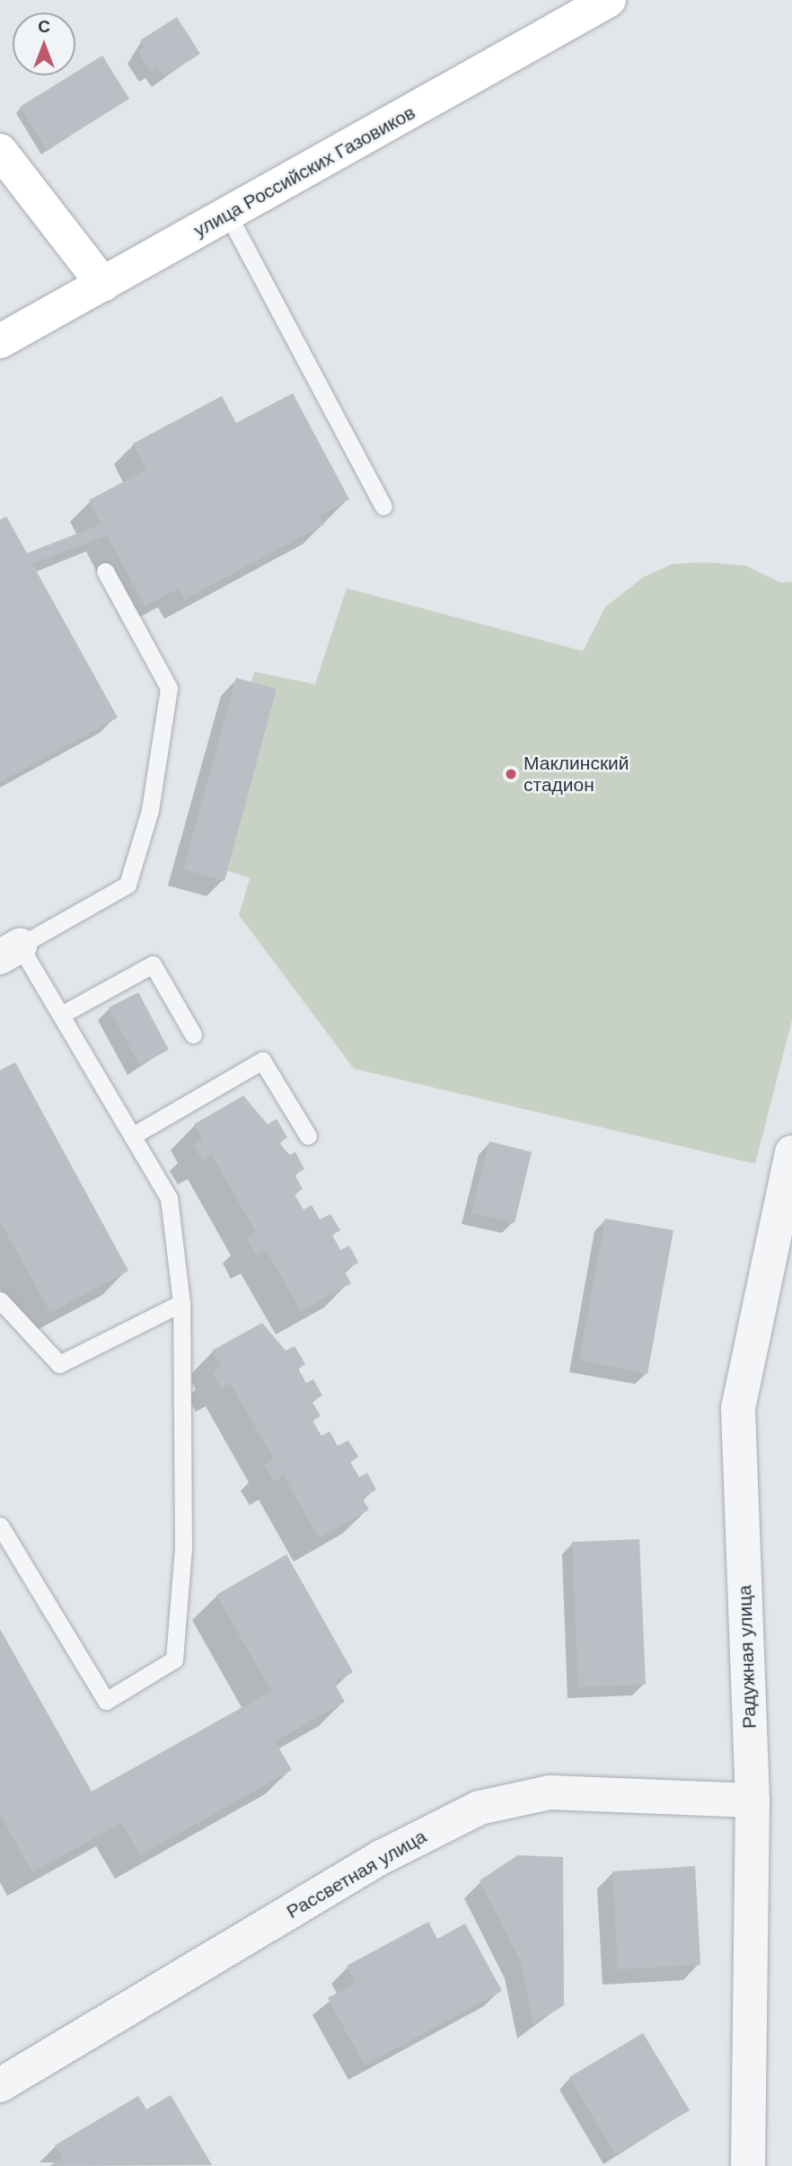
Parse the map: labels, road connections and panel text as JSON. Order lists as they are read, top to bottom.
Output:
{
  "streets": {
    "main road": ["улица Российских Газовиков"],
    "street": ["Радужная улица", "Рассветная улица"]
  },
  "crossings": [
    ["Радужная улица", "Рассветная улица"]
  ],
  "places": ["Маклинский стадион"],
  "north": "top"
}
